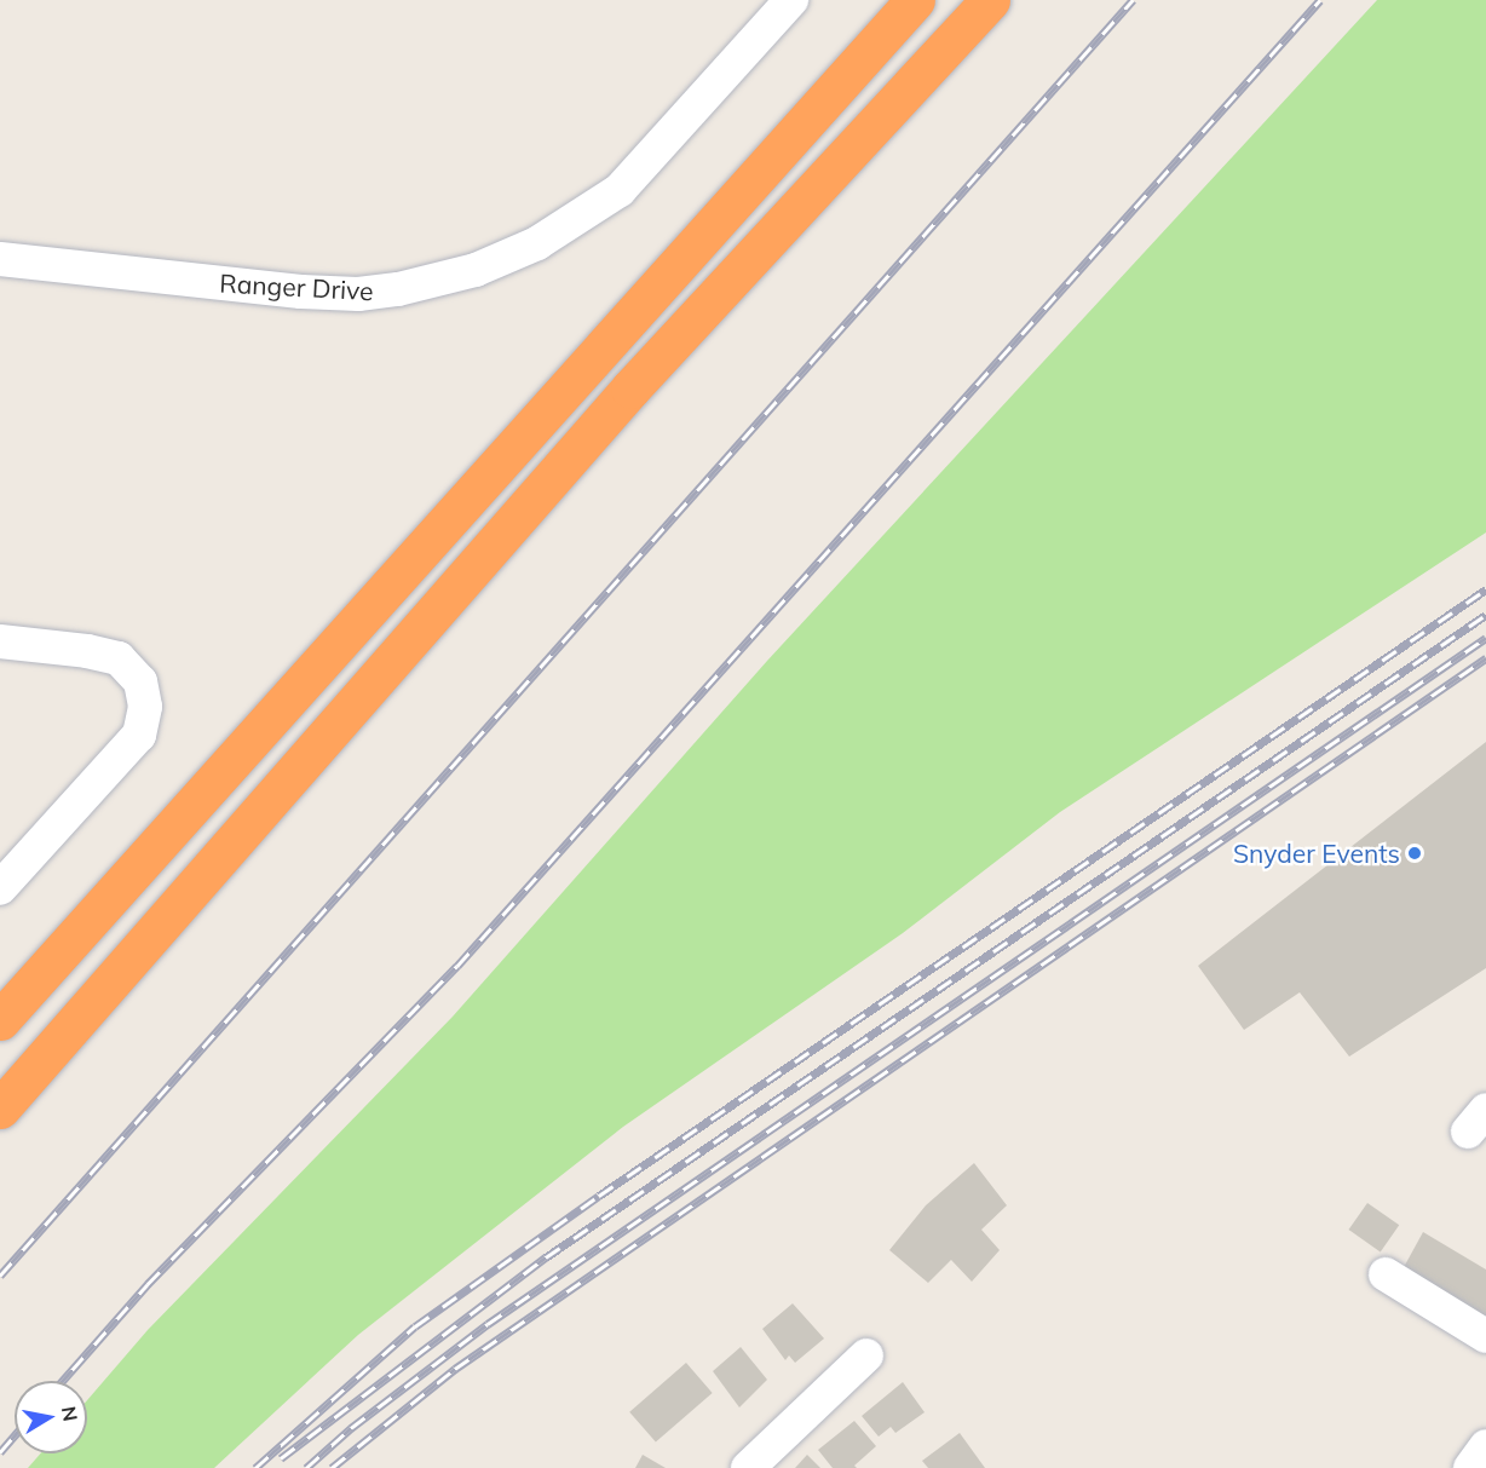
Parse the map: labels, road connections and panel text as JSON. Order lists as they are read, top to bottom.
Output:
{
  "streets": {
    "street": ["Ranger Drive"]
  },
  "places": ["Snyder Events"],
  "north": "right"
}
